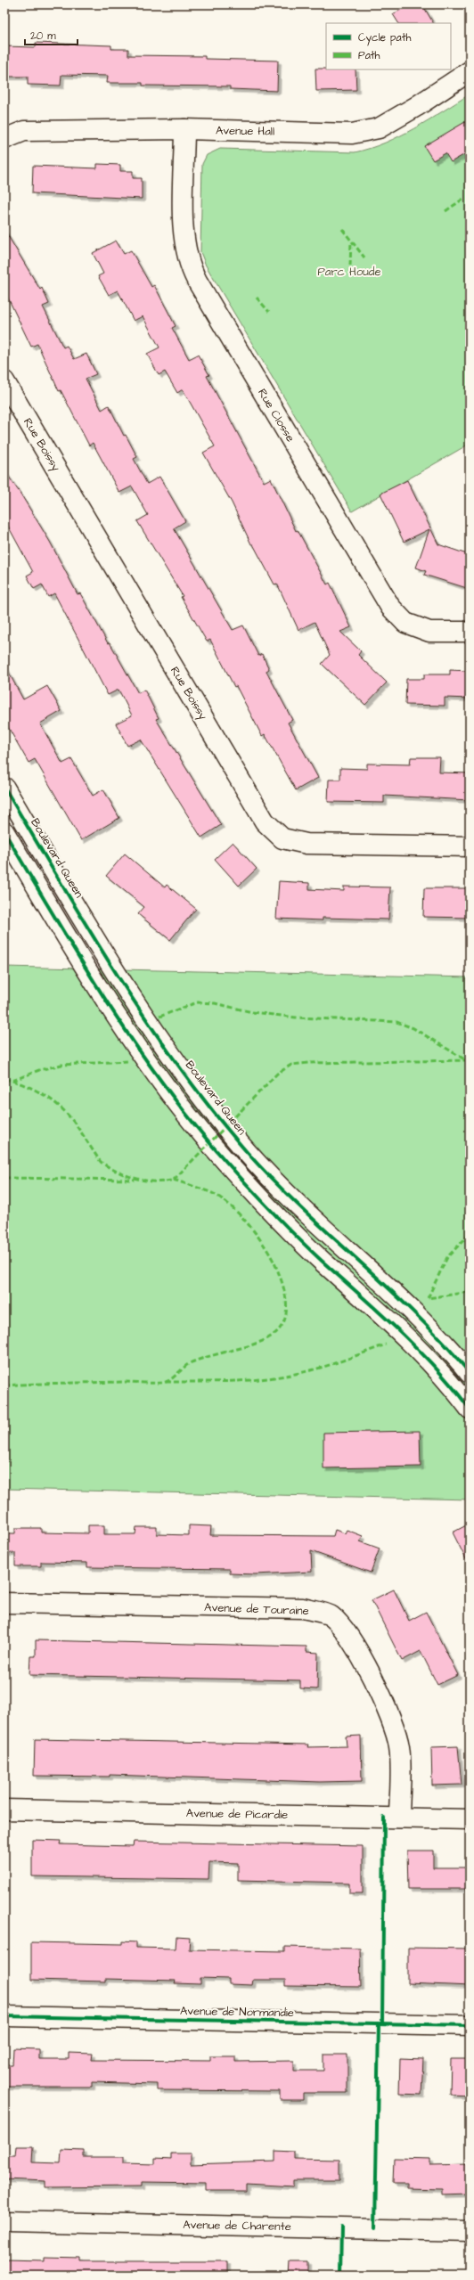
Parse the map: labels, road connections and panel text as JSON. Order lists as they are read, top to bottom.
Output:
{
  "streets": {
    "street": [
      "Avenue Hall",
      "Rue Closse",
      "Rue Boissy",
      "Boulevard Queen",
      "Avenue de Touraine",
      "Avenue de Picardie",
      "Avenue de Normandie",
      "Avenue de Charente"
    ]
  },
  "crossings": [
    ["Avenue Hall", "Rue Closse"],
    ["Avenue de Touraine", "Avenue de Picardie"]
  ],
  "parks": ["Parc Houde"],
  "legend": ["Cycle path", "Path"],
  "scale_bar": "20 m"
}
